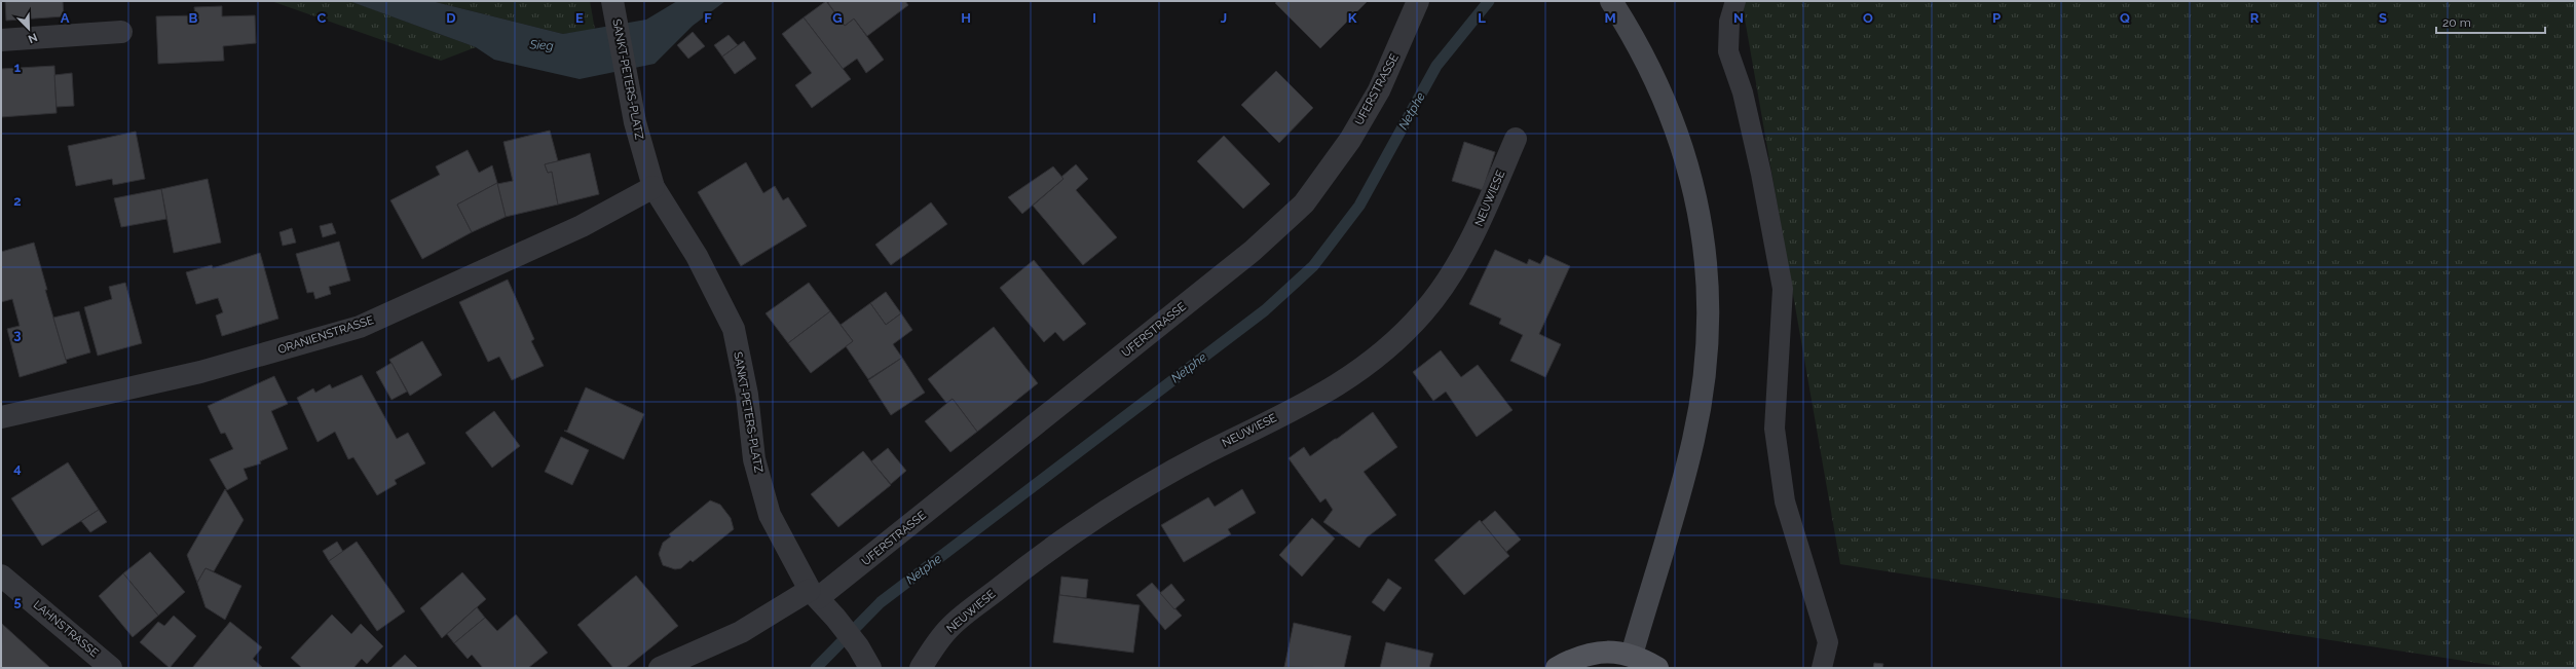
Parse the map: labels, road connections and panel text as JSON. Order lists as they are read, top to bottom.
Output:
{
  "streets": {
    "street": [
      "SANKT-PETERS-PLATZ",
      "UFERSTRASSE",
      "NEUWIESE",
      "ORANIENSTRASSE",
      "LAHNSTRASSE"
    ]
  },
  "crossings": [
    ["SANKT-PETERS-PLATZ", "UFERSTRASSE"],
    ["SANKT-PETERS-PLATZ", "ORANIENSTRASSE"]
  ],
  "water": ["Sieg", "Netphe"],
  "scale_bar": "20 m",
  "north": "bottom right",
  "grid": {
    "columns": [
      "A",
      "B",
      "C",
      "D",
      "E",
      "F",
      "G",
      "H",
      "I",
      "J",
      "K",
      "L",
      "M",
      "N",
      "O",
      "P",
      "Q",
      "R",
      "S"
    ],
    "rows": [
      "1",
      "2",
      "3",
      "4",
      "5"
    ]
  }
}
